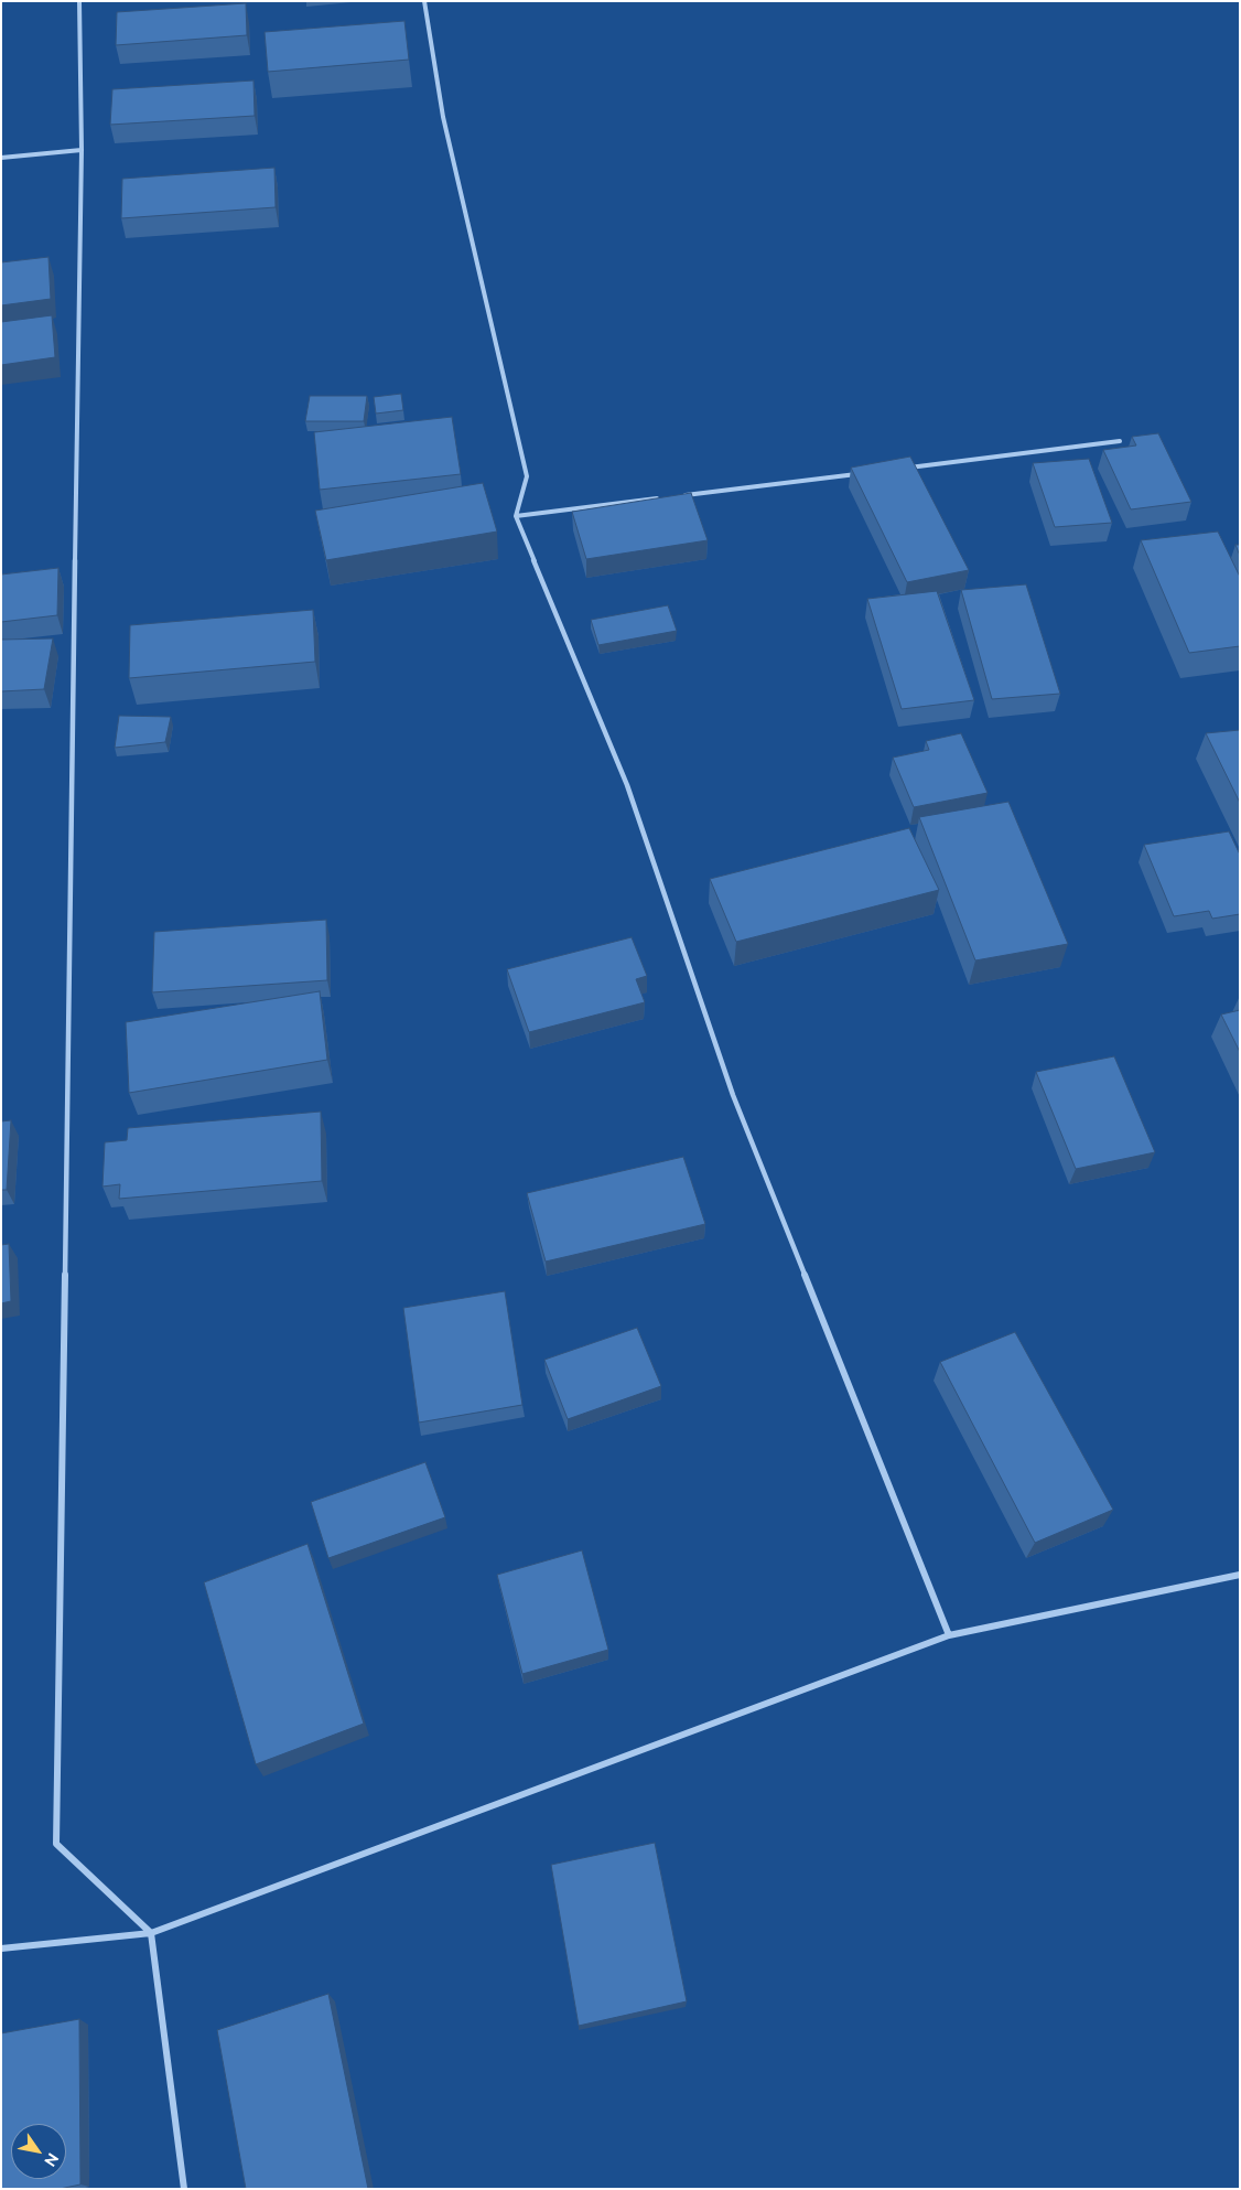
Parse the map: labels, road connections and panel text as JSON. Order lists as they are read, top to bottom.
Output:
{
  "north": "bottom right"
}
